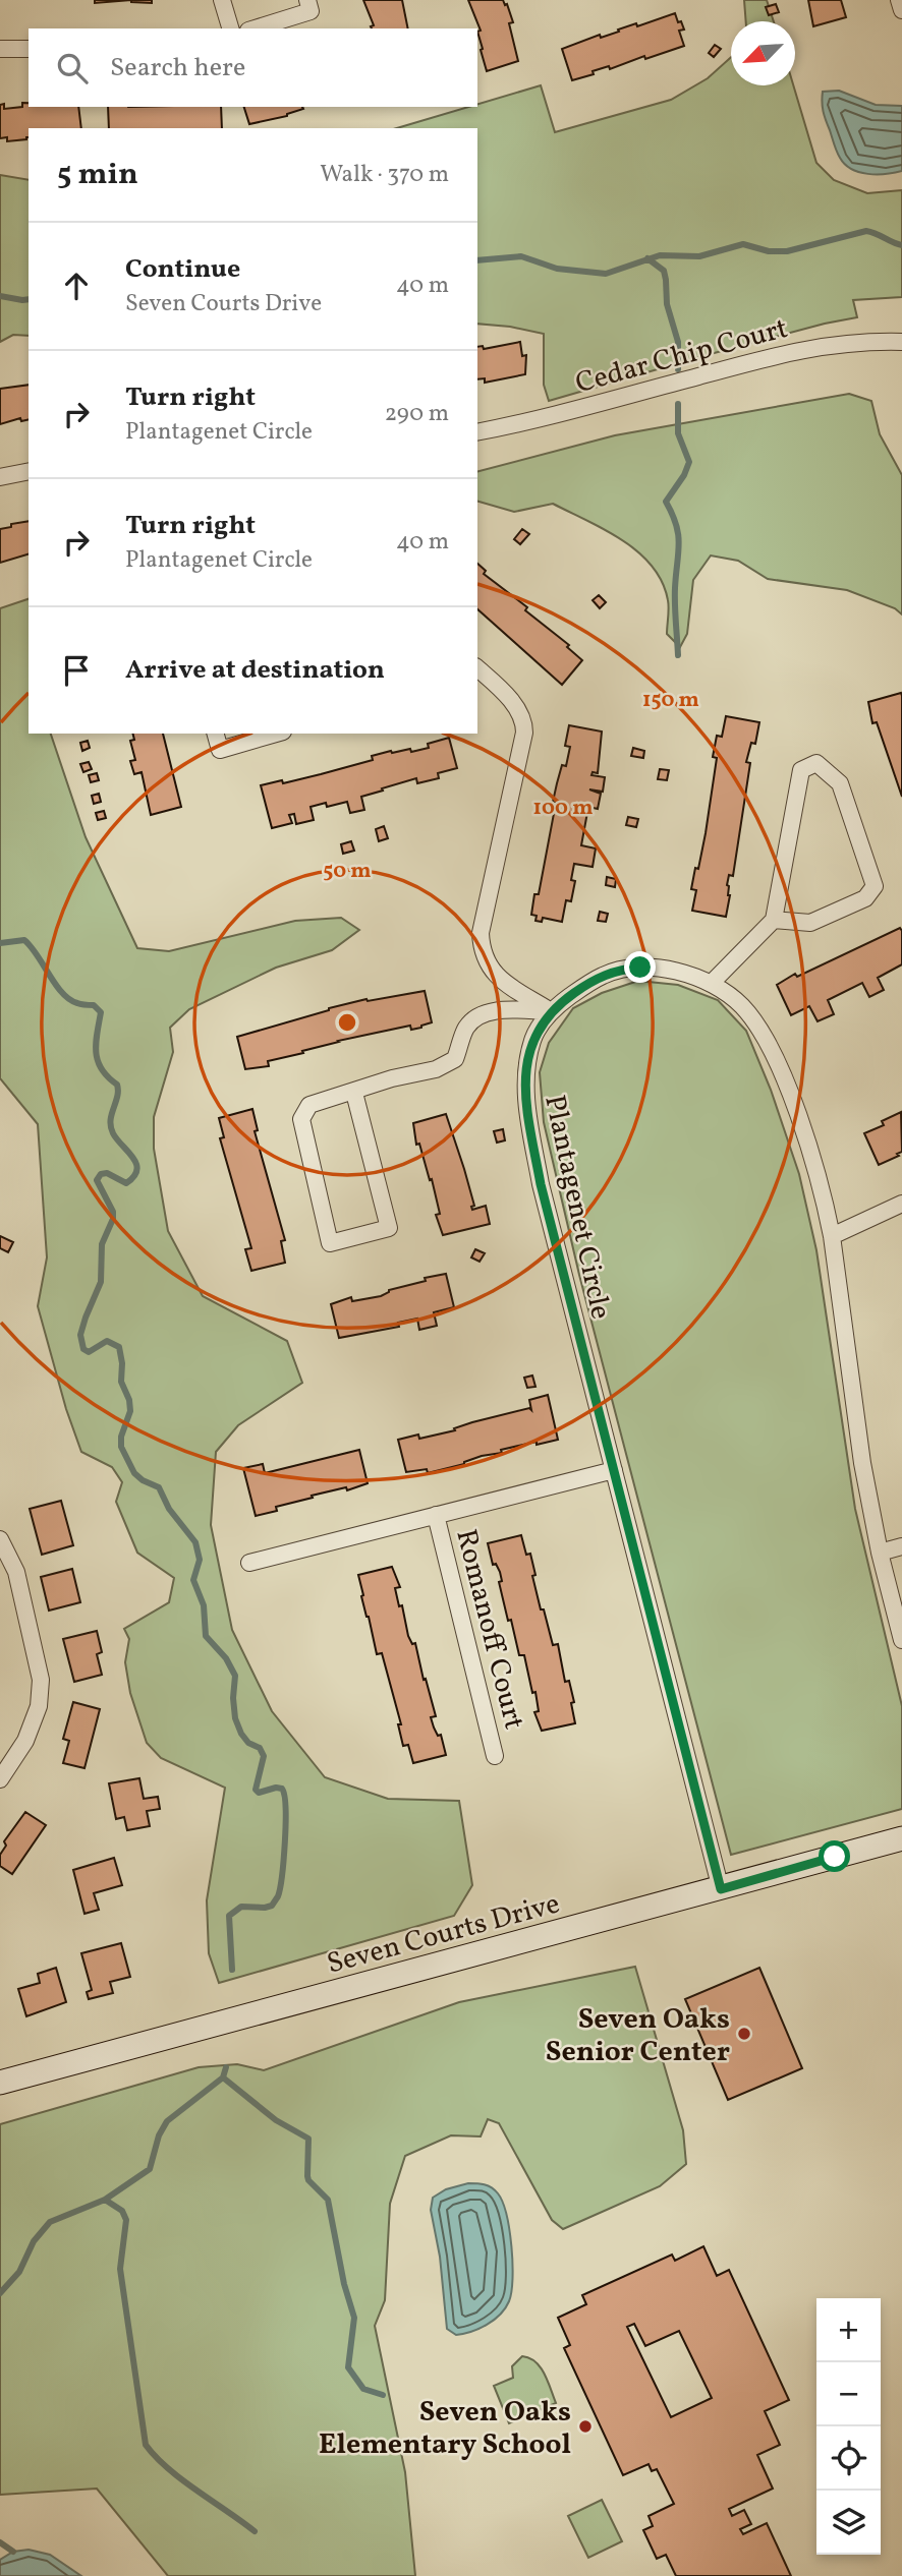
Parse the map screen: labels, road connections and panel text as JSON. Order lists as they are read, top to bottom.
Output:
{
  "streets": {
    "street": [
      "Cedar Chip Court",
      "Plantagenet Circle",
      "Romanoff Court",
      "Seven Courts Drive"
    ]
  },
  "crossings": [
    ["Plantagenet Circle", "Romanoff Court"],
    ["Plantagenet Circle", "Seven Courts Drive"]
  ],
  "places": ["Seven Oaks Senior Center", "Seven Oaks Elementary School"],
  "north": "bottom left",
  "page": {
    "search": "Search here",
    "heading": ["5 min", "Walk · 370 m"],
    "list": [
      ["Continue", "Seven Courts Drive", "40 m"],
      ["Turn right", "Plantagenet Circle", "290 m"],
      ["Turn right", "Plantagenet Circle", "40 m"],
      "Arrive at destination"
    ],
    "map_buttons": ["+", "−"]
  },
  "rings": ["150 m", "100 m", "50 m"]
}
